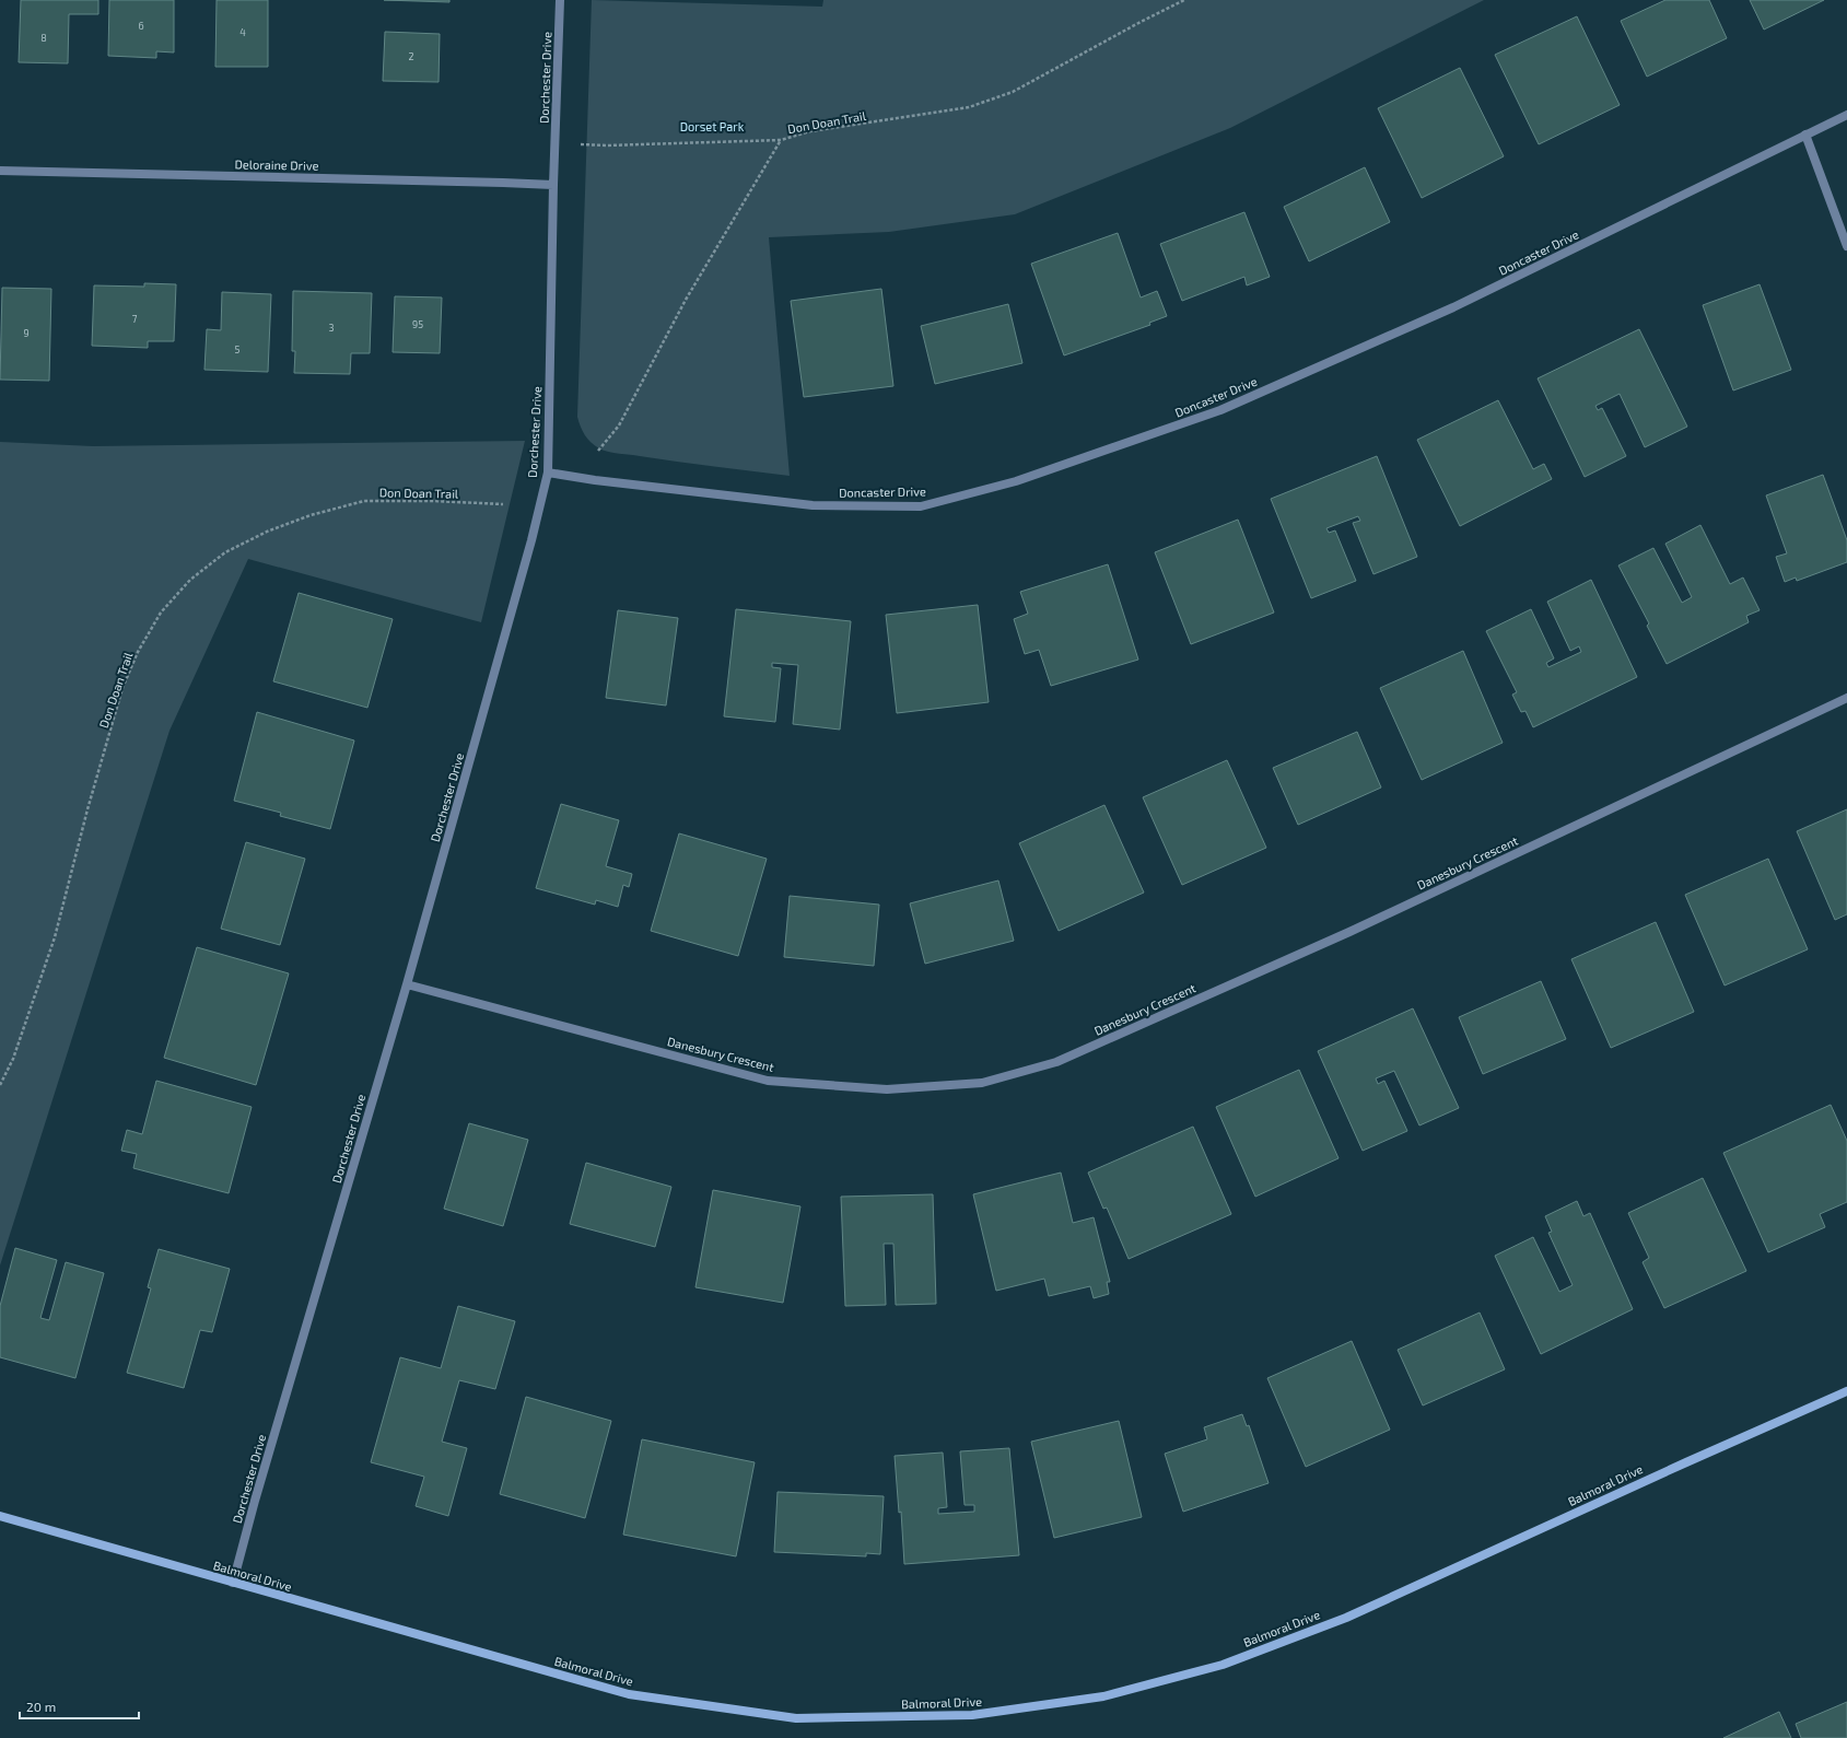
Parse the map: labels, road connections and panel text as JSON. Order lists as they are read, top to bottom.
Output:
{
  "streets": {
    "street": [
      "Dorchester Drive",
      "Deloraine Drive",
      "Doncaster Drive",
      "Danesbury Crescent",
      "Balmoral Drive"
    ],
    "path": ["Don Doan Trail"]
  },
  "crossings": [
    ["Dorchester Drive", "Deloraine Drive"],
    ["Dorchester Drive", "Doncaster Drive"],
    ["Dorchester Drive", "Danesbury Crescent"],
    ["Dorchester Drive", "Balmoral Drive"]
  ],
  "parks": ["Dorset Park"],
  "house_numbers": [
    "6",
    "4",
    "8",
    "2",
    "7",
    "95",
    "3",
    "9",
    "5"
  ],
  "scale_bar": "20 m"
}
